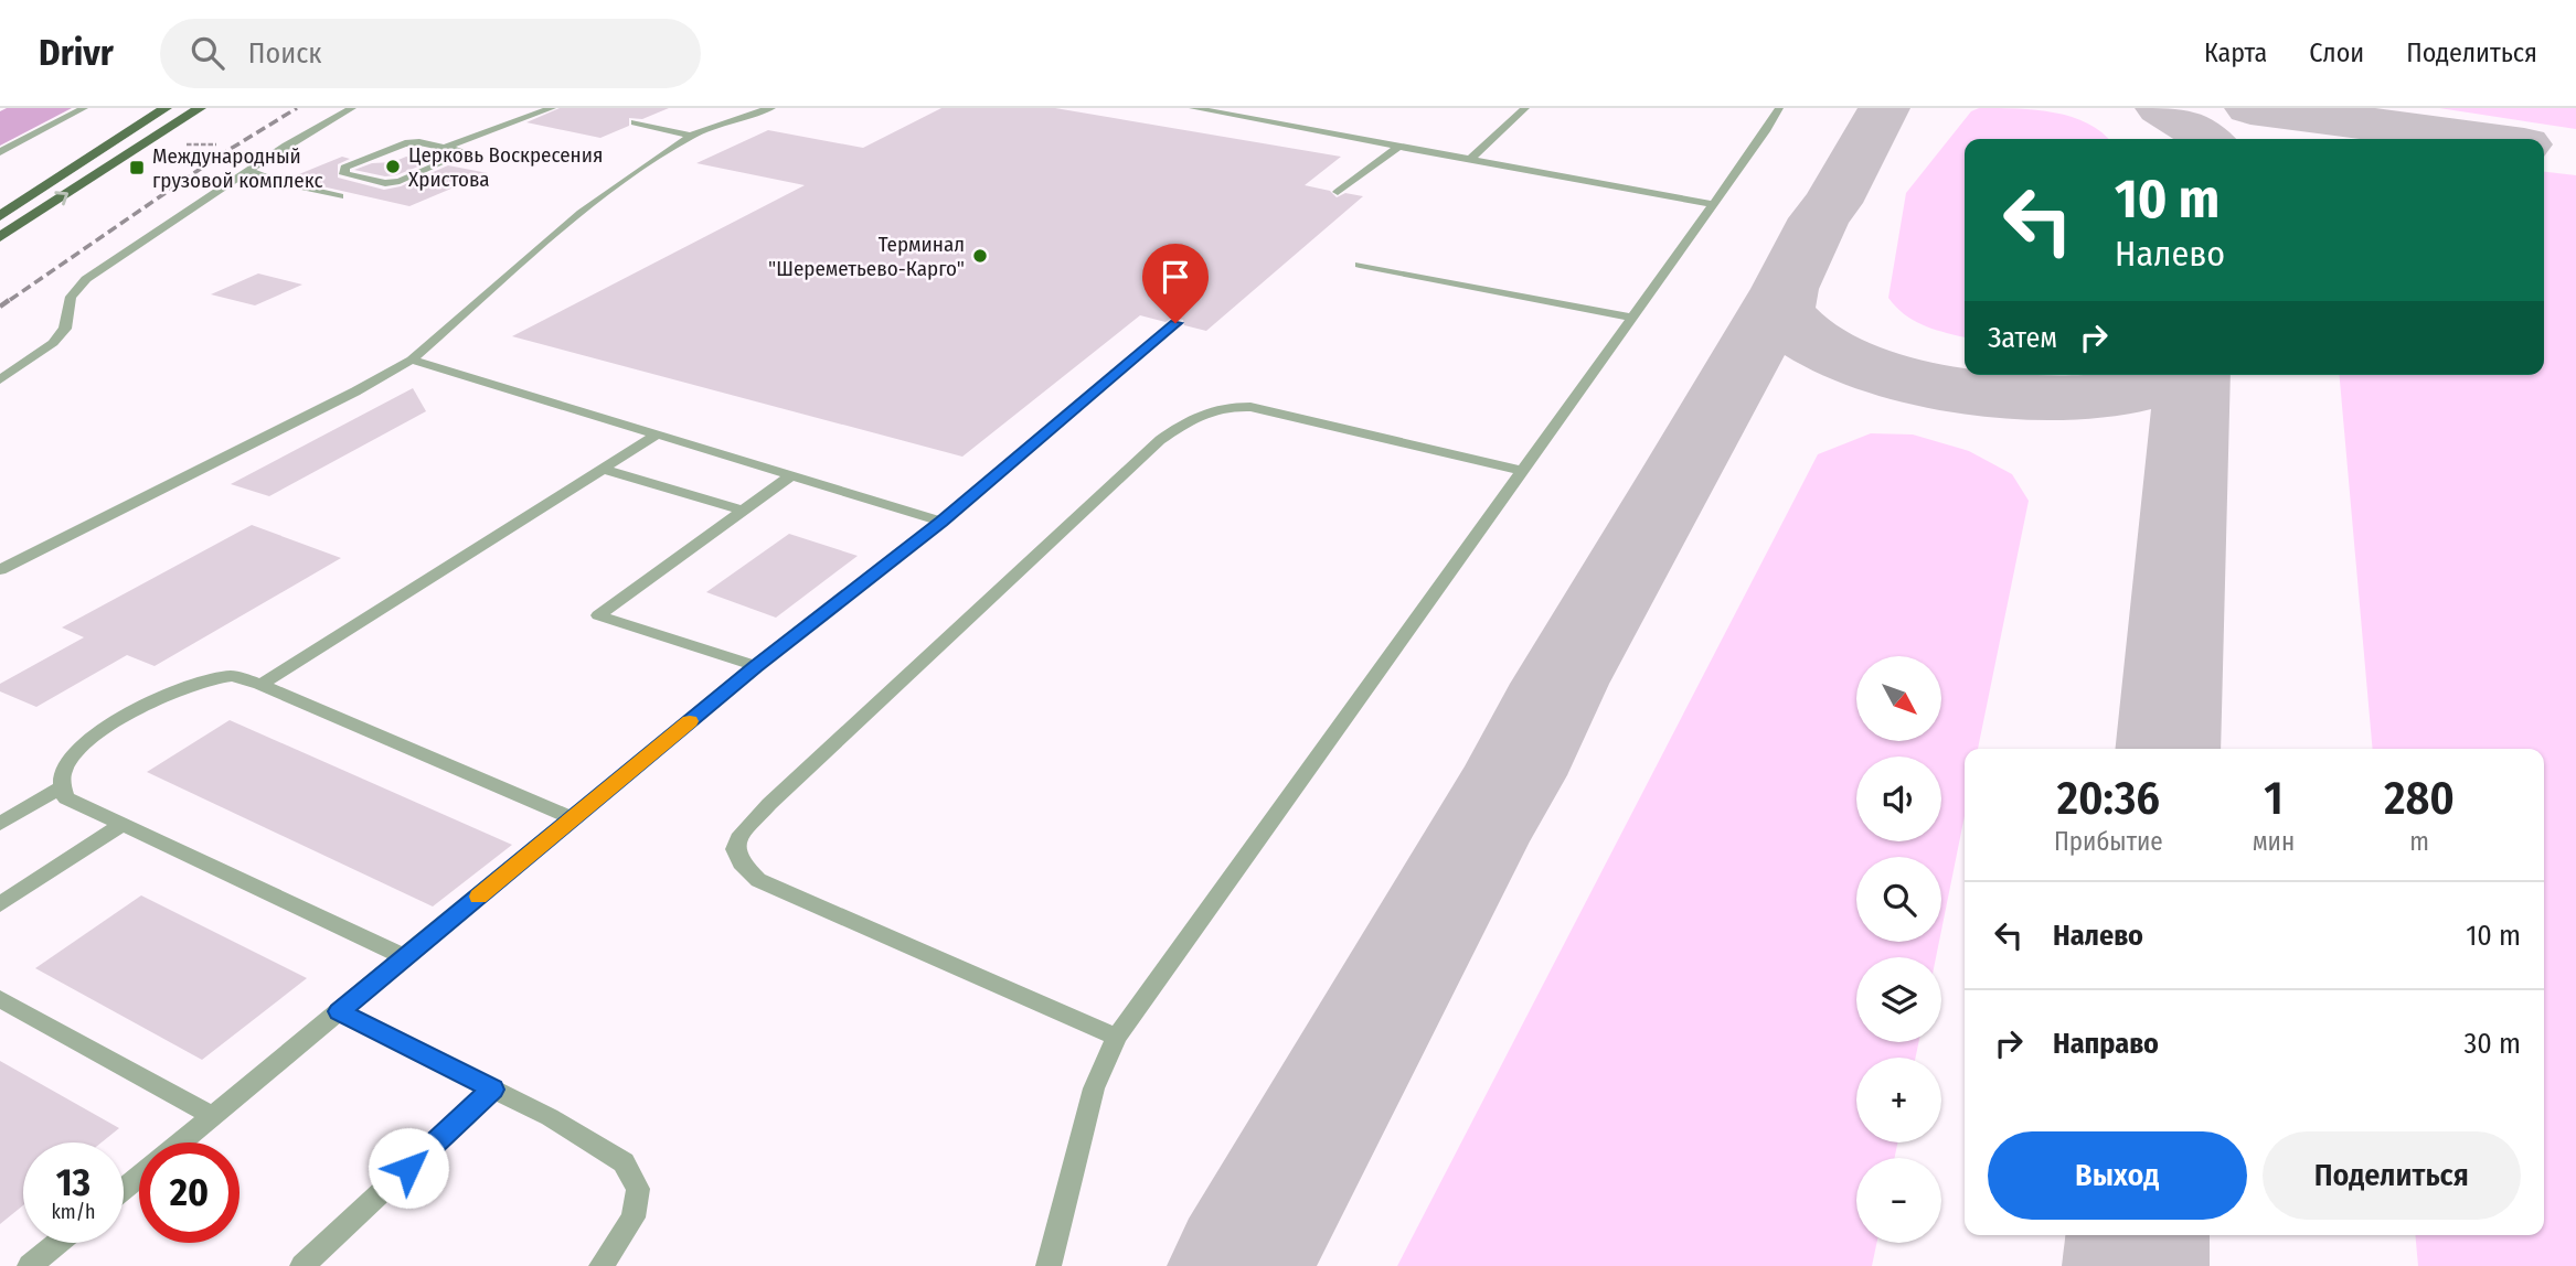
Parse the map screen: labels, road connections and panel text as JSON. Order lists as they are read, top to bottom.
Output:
{
  "places": {
    "other": ["Церковь Воскресения Христова", "Терминал \"Шереметьево-Карго\""],
    "transit": ["Международный грузовой комплекс"]
  },
  "north": "bottom right",
  "page": {
    "header": "Drivr",
    "search": "Поиск",
    "nav": ["Карта", "Слои", "Поделиться"],
    "turn": ["10 m", "Налево"],
    "then": "Затем",
    "map_buttons": ["+", "−"],
    "eta": [
      "20:36",
      "Прибытие",
      "1",
      "мин",
      "280",
      "m"
    ],
    "list": [
      {
        "name": "Налево",
        "value": "10 m"
      },
      {
        "name": "Направо",
        "value": "30 m"
      }
    ],
    "buttons": ["Выход", "Поделиться"],
    "speed": "13 km/h",
    "limit": "20"
  }
}
